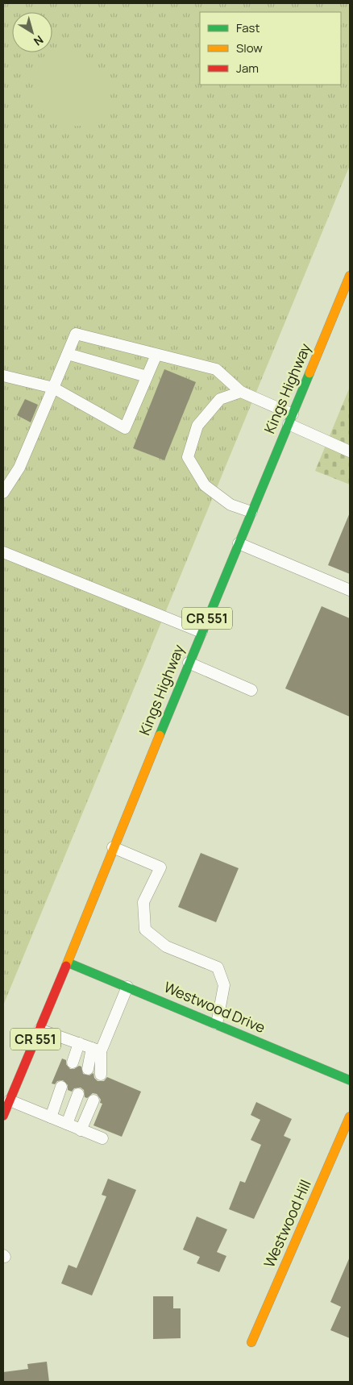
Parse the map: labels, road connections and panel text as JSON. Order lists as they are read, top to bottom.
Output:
{
  "streets": {
    "main road": [
      "Kings Highway",
      "CR 551",
      "Westwood Drive",
      "Westwood Hill"
    ]
  },
  "crossings": [
    ["Kings Highway", "Westwood Drive"]
  ],
  "legend": ["Fast", "Slow", "Jam"],
  "north": "bottom right"
}
